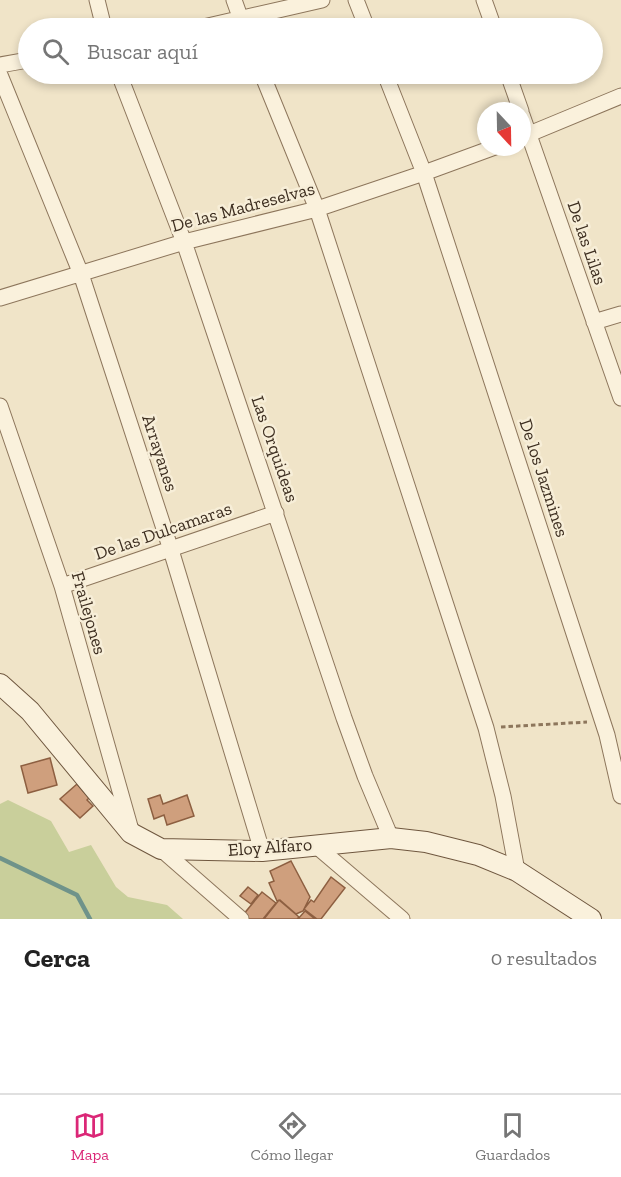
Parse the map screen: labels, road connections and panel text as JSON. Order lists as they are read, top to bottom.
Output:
{
  "streets": {
    "street": [
      "De las Madreselvas",
      "De las Lilas",
      "Las Orquideas",
      "Arrayanes",
      "De los Jazmines",
      "De las Dulcamaras",
      "Frailejones",
      "Eloy Alfaro"
    ]
  },
  "crossings": [
    ["De las Madreselvas", "Las Orquideas"],
    ["De las Madreselvas", "Arrayanes"],
    ["De las Madreselvas", "De los Jazmines"],
    ["Las Orquideas", "De las Dulcamaras"],
    ["Las Orquideas", "Eloy Alfaro"],
    ["Arrayanes", "De las Dulcamaras"],
    ["Arrayanes", "Eloy Alfaro"],
    ["De las Dulcamaras", "Frailejones"],
    ["Frailejones", "Eloy Alfaro"]
  ],
  "north": "bottom",
  "page": {
    "search": "Buscar aquí",
    "heading": ["Cerca", "0 resultados"],
    "nav": ["Mapa", "Cómo llegar", "Guardados"]
  }
}
